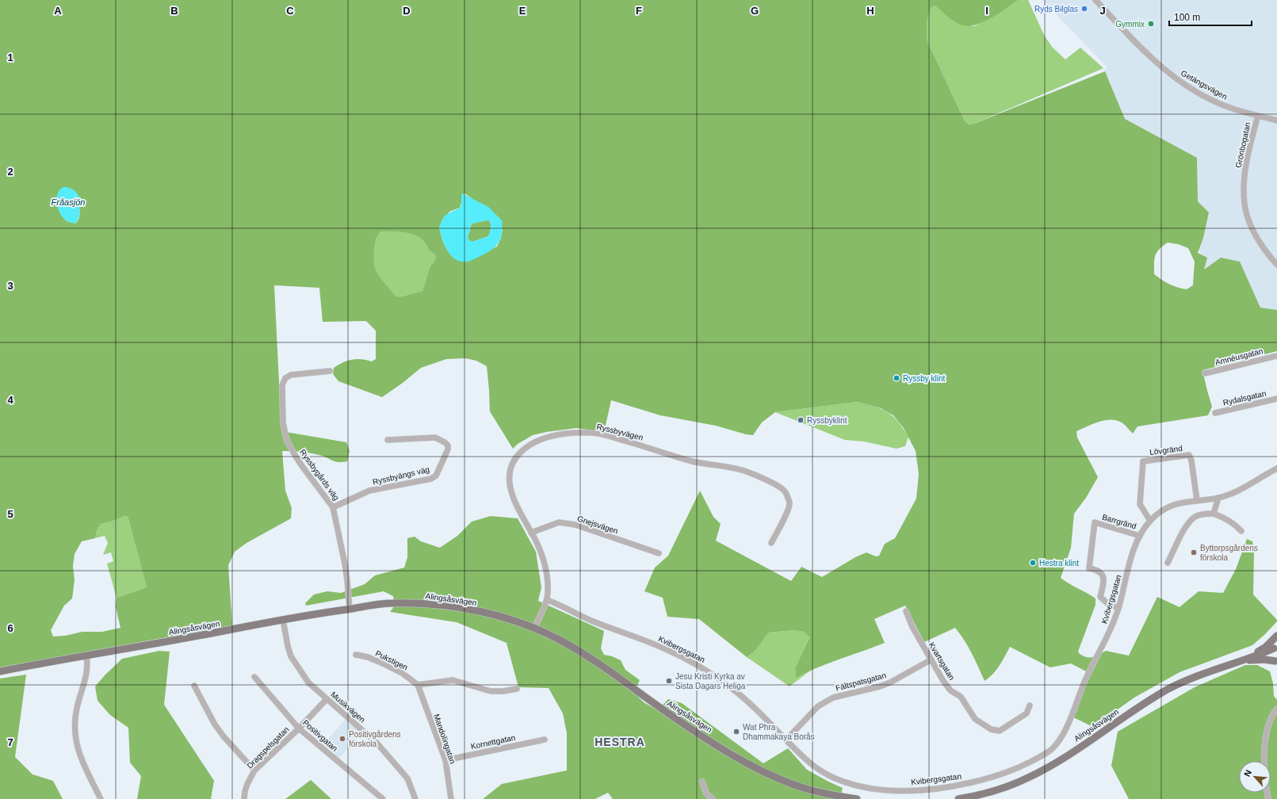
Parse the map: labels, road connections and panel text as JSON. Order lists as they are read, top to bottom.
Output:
{
  "streets": {
    "main road": ["Alingsåsvägen"],
    "street": [
      "Getängsvägen",
      "Grönbogatan",
      "Amnéusgatan",
      "Rydalsgatan",
      "Ryssbyvägen",
      "Lövgränd",
      "Ryssbygårds väg",
      "Ryssbyängs väg",
      "Barrgränd",
      "Gnejsvägen",
      "Kvibergsgatan",
      "Pukstigen",
      "Kvartsgatan",
      "Fältspatsgatan",
      "Musikvägen",
      "Positivgatan",
      "Mandolingatan",
      "Kornettgatan",
      "Dragspelsgatan"
    ]
  },
  "crossings": [
    ["Getängsvägen", "Grönbogatan"],
    ["Ryssbyvägen", "Gnejsvägen"],
    ["Ryssbyvägen", "Alingsåsvägen"],
    ["Ryssbyvägen", "Kvibergsgatan"],
    ["Lövgränd", "Kvibergsgatan"],
    ["Ryssbygårds väg", "Ryssbyängs väg"],
    ["Ryssbygårds väg", "Alingsåsvägen"],
    ["Barrgränd", "Kvibergsgatan"],
    ["Alingsåsvägen", "Musikvägen"],
    ["Kvibergsgatan", "Fältspatsgatan"],
    ["Pukstigen", "Mandolingatan"],
    ["Kvartsgatan", "Fältspatsgatan"],
    ["Musikvägen", "Dragspelsgatan"],
    ["Positivgatan", "Dragspelsgatan"],
    ["Mandolingatan", "Kornettgatan"]
  ],
  "districts": ["HESTRA"],
  "water": ["Fråasjön"],
  "places": [
    "Ryds Bilglas",
    "Gymmix",
    "Ryssby klint",
    "Ryssbyklint",
    "Byttorpsgårdens förskola",
    "Hestra klint",
    "Jesu Kristi Kyrka av Sista Dagars Heliga",
    "Wat Phra Dhammakaya Borås",
    "Positivgårdens förskola"
  ],
  "scale_bar": "100 m",
  "north": "top left",
  "grid": {
    "columns": [
      "A",
      "B",
      "C",
      "D",
      "E",
      "F",
      "G",
      "H",
      "I",
      "J"
    ],
    "rows": [
      "1",
      "2",
      "3",
      "4",
      "5",
      "6",
      "7"
    ]
  }
}
